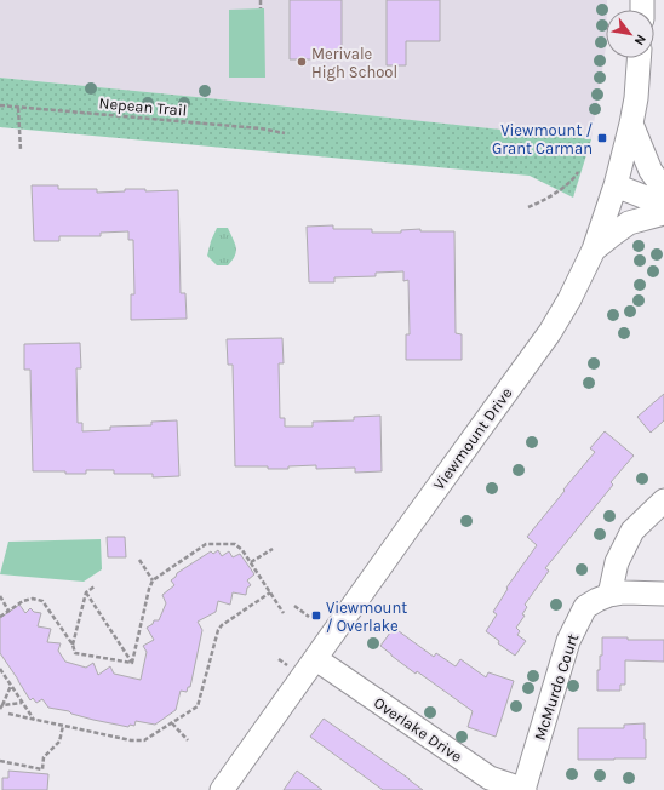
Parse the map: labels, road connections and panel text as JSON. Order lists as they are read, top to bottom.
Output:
{
  "streets": {
    "street": ["Viewmount Drive", "McMurdo Court", "Overlake Drive"],
    "path": ["Nepean Trail"]
  },
  "crossings": [
    ["Viewmount Drive", "Overlake Drive"],
    ["McMurdo Court", "Overlake Drive"]
  ],
  "places": {
    "other": ["Merivale High School"],
    "transit": ["Viewmount / Grant Carman", "Viewmount / Overlake"]
  },
  "north": "bottom right"
}
